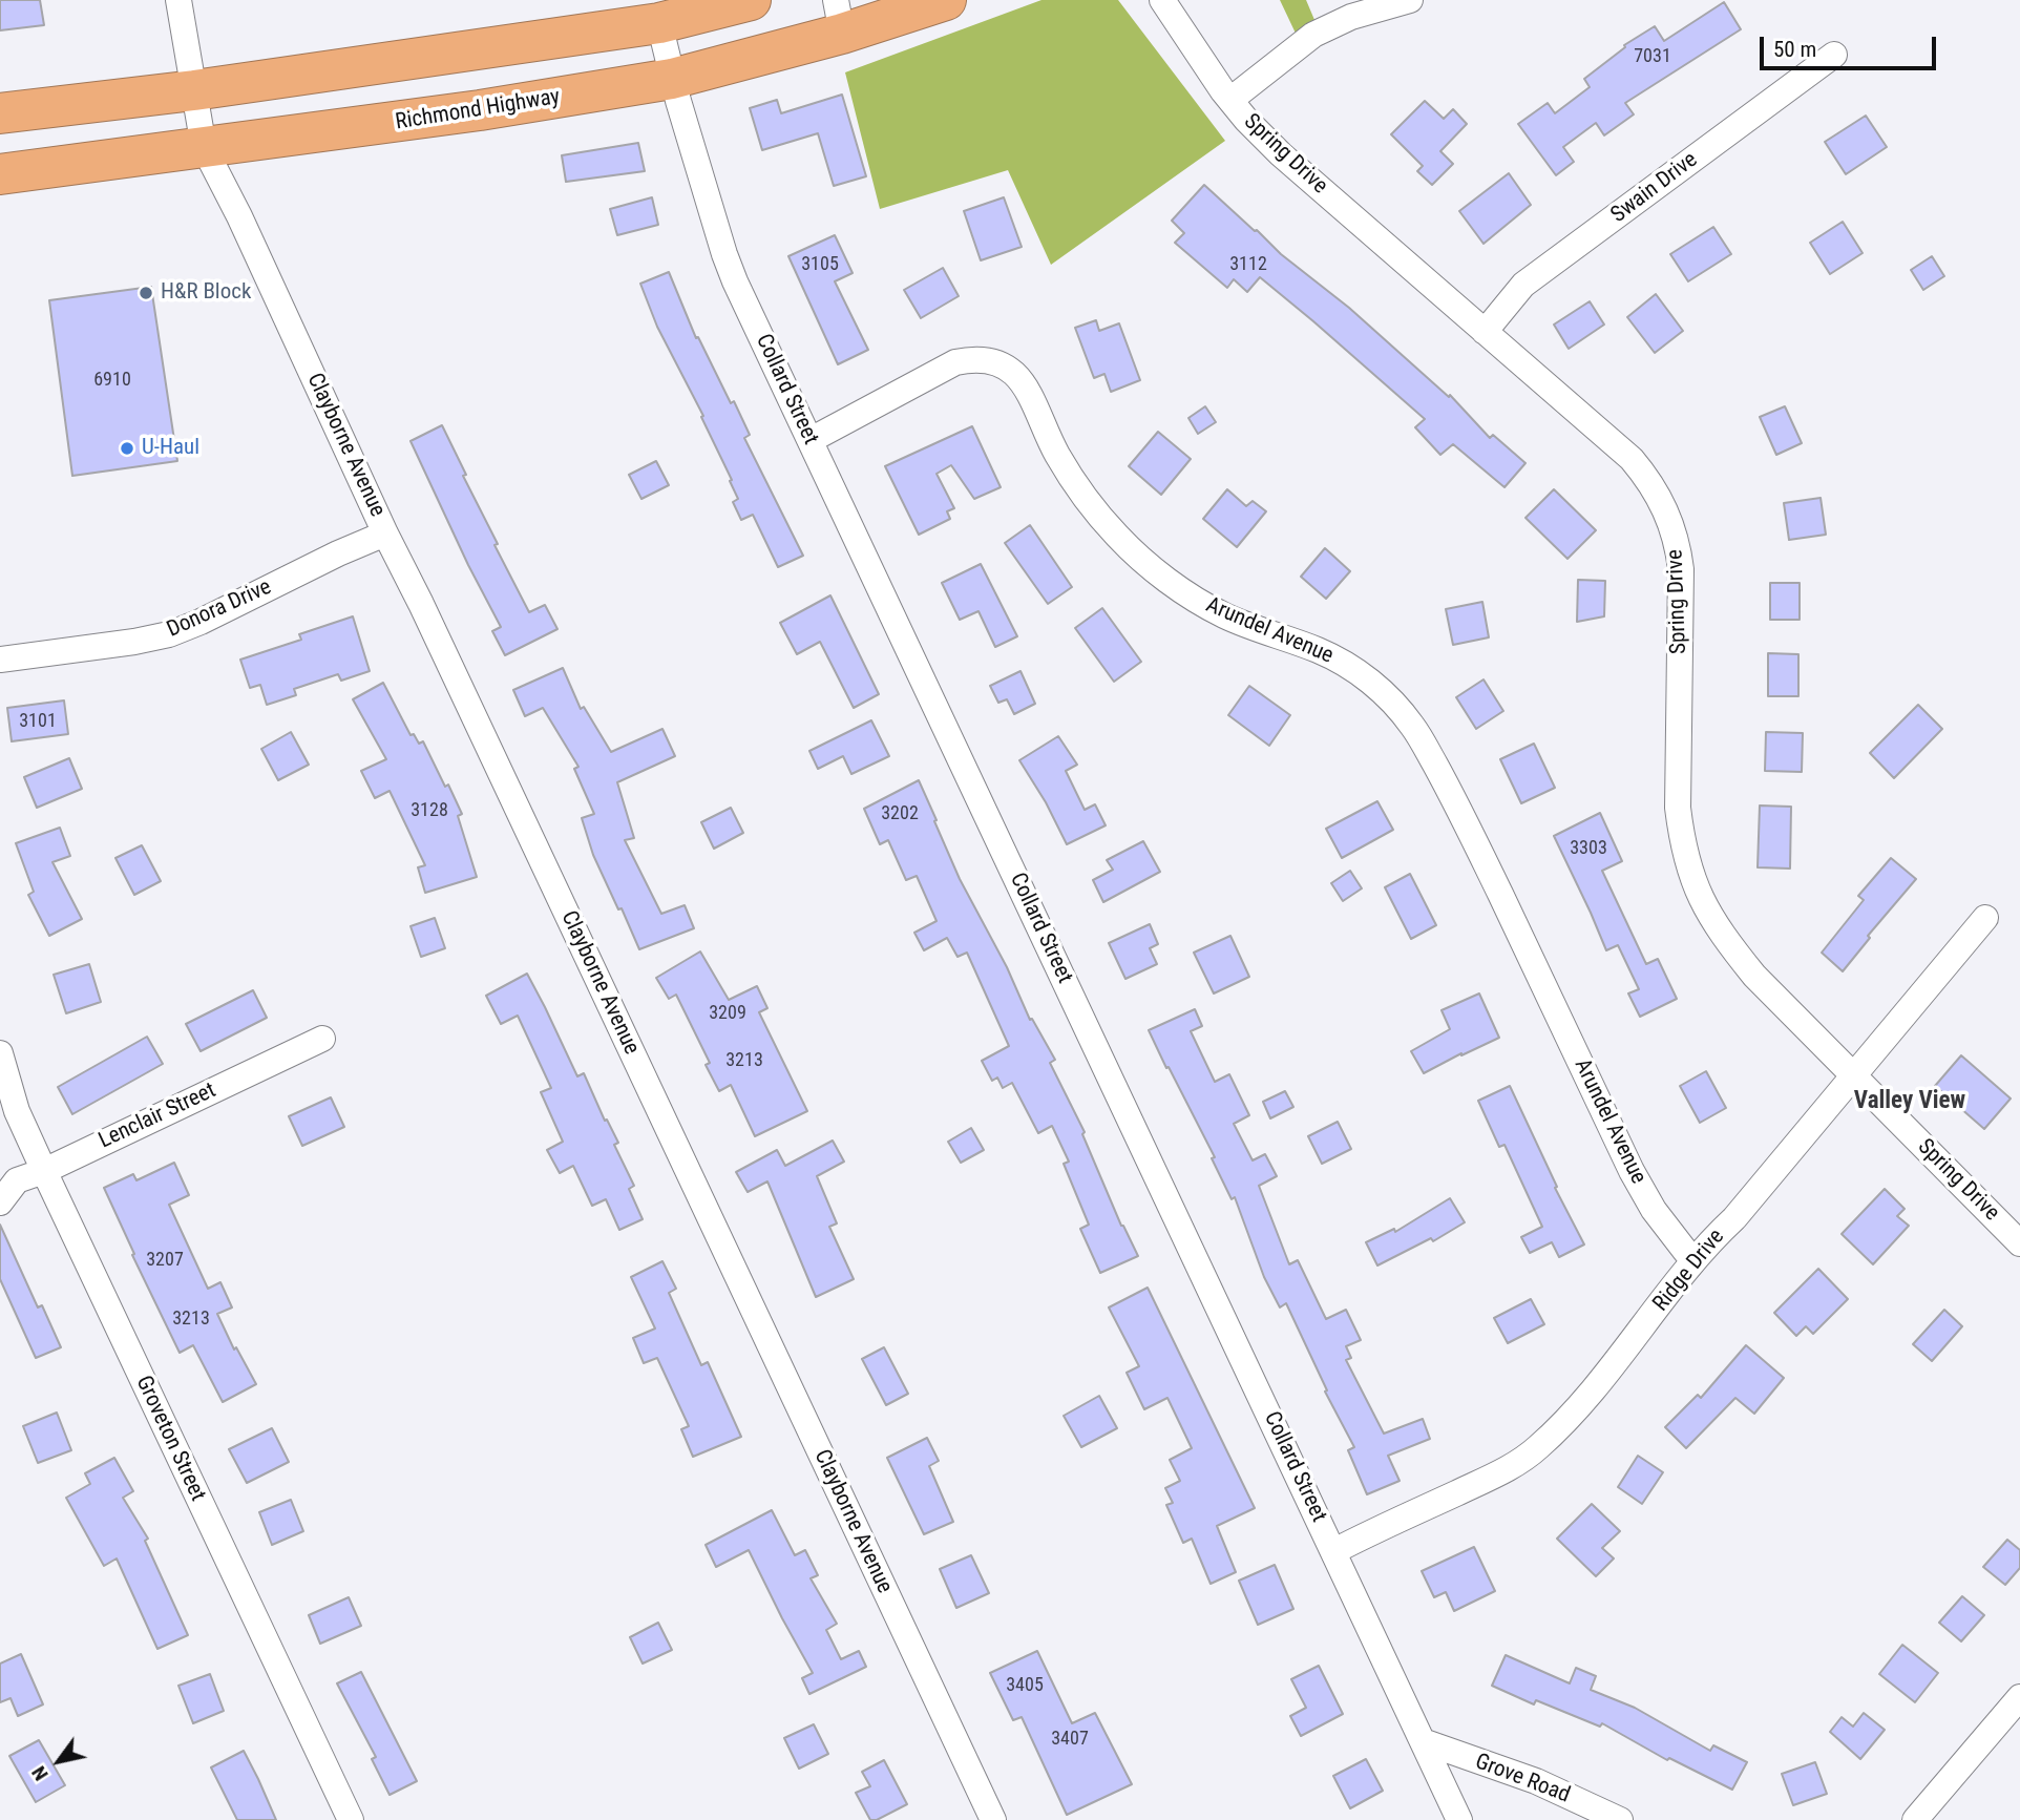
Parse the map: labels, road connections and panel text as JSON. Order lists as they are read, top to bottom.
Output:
{
  "streets": {
    "highway": ["Richmond Highway"],
    "street": [
      "Spring Drive",
      "Swain Drive",
      "Collard Street",
      "Clayborne Avenue",
      "Donora Drive",
      "Arundel Avenue",
      "Lenclair Street",
      "Ridge Drive",
      "Groveton Street",
      "Grove Road"
    ]
  },
  "crossings": [
    ["Richmond Highway", "Collard Street"],
    ["Richmond Highway", "Clayborne Avenue"],
    ["Spring Drive", "Swain Drive"],
    ["Spring Drive", "Ridge Drive"],
    ["Collard Street", "Arundel Avenue"],
    ["Collard Street", "Ridge Drive"],
    ["Collard Street", "Grove Road"],
    ["Clayborne Avenue", "Donora Drive"],
    ["Arundel Avenue", "Ridge Drive"],
    ["Lenclair Street", "Groveton Street"]
  ],
  "districts": ["Valley View"],
  "places": ["H&R Block", "U-Haul"],
  "house_numbers": [
    "7031",
    "3105",
    "3112",
    "6910",
    "3101",
    "3128",
    "3202",
    "3303",
    "3209",
    "3213",
    "3207",
    "3213",
    "3405",
    "3407"
  ],
  "scale_bar": "50 m",
  "north": "bottom left"
}
